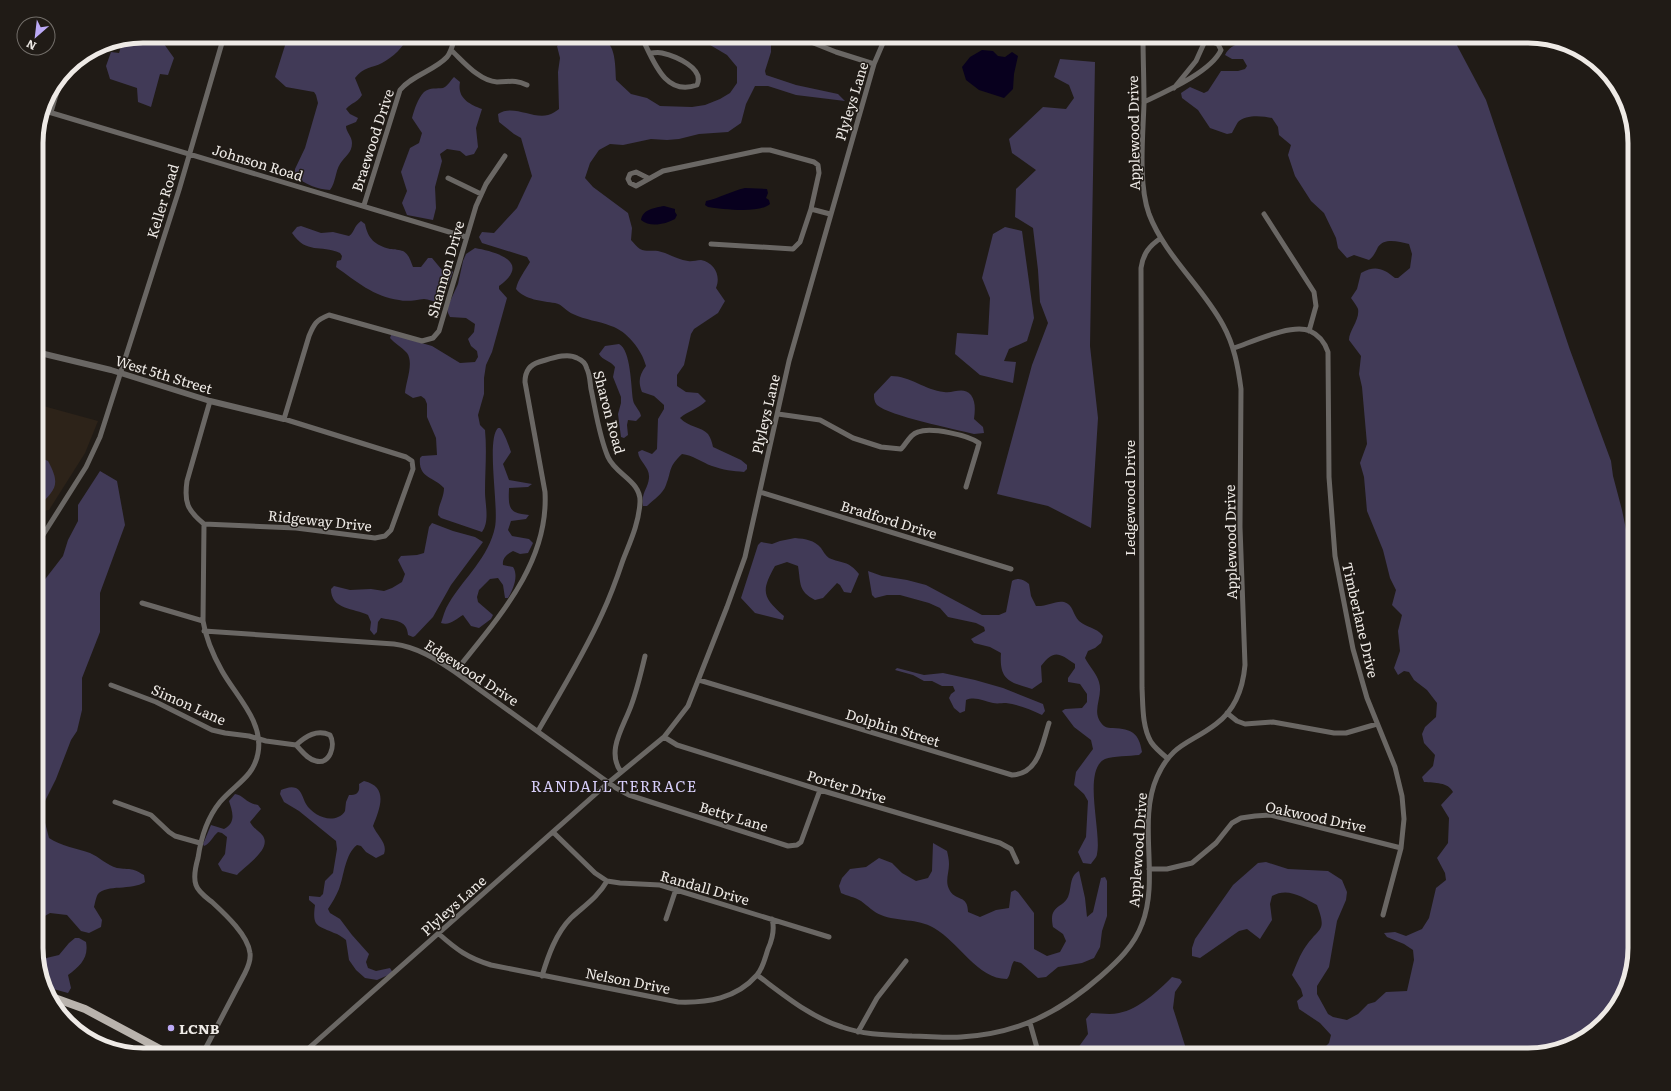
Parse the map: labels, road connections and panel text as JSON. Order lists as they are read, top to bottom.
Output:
{
  "streets": {
    "street": [
      "Plyleys Lane",
      "Applewood Drive",
      "Braewood Drive",
      "Johnson Road",
      "Keller Road",
      "Shannon Drive",
      "West 5th Street",
      "Sharon Road",
      "Ledgewood Drive",
      "Bradford Drive",
      "Ridgeway Drive",
      "Timberlane Drive",
      "Edgewood Drive",
      "Simon Lane",
      "Dolphin Street",
      "Porter Drive",
      "Betty Lane",
      "Oakwood Drive",
      "Randall Drive",
      "Nelson Drive"
    ]
  },
  "crossings": [
    ["Plyleys Lane", "Bradford Drive"],
    ["Plyleys Lane", "Edgewood Drive"],
    ["Plyleys Lane", "Dolphin Street"],
    ["Plyleys Lane", "Porter Drive"],
    ["Plyleys Lane", "Betty Lane"],
    ["Plyleys Lane", "Nelson Drive"],
    ["Applewood Drive", "Ledgewood Drive"],
    ["Applewood Drive", "Oakwood Drive"],
    ["Applewood Drive", "Nelson Drive"],
    ["Braewood Drive", "Johnson Road"],
    ["Johnson Road", "Keller Road"],
    ["Johnson Road", "Shannon Drive"],
    ["Keller Road", "West 5th Street"],
    ["Shannon Drive", "West 5th Street"],
    ["Shannon Drive", "Ridgeway Drive"],
    ["West 5th Street", "Ridgeway Drive"],
    ["Sharon Road", "Edgewood Drive"],
    ["Timberlane Drive", "Oakwood Drive"],
    ["Edgewood Drive", "Betty Lane"],
    ["Porter Drive", "Betty Lane"],
    ["Randall Drive", "Nelson Drive"]
  ],
  "districts": ["RANDALL TERRACE"],
  "places": ["LCNB"],
  "north": "bottom left"
}
